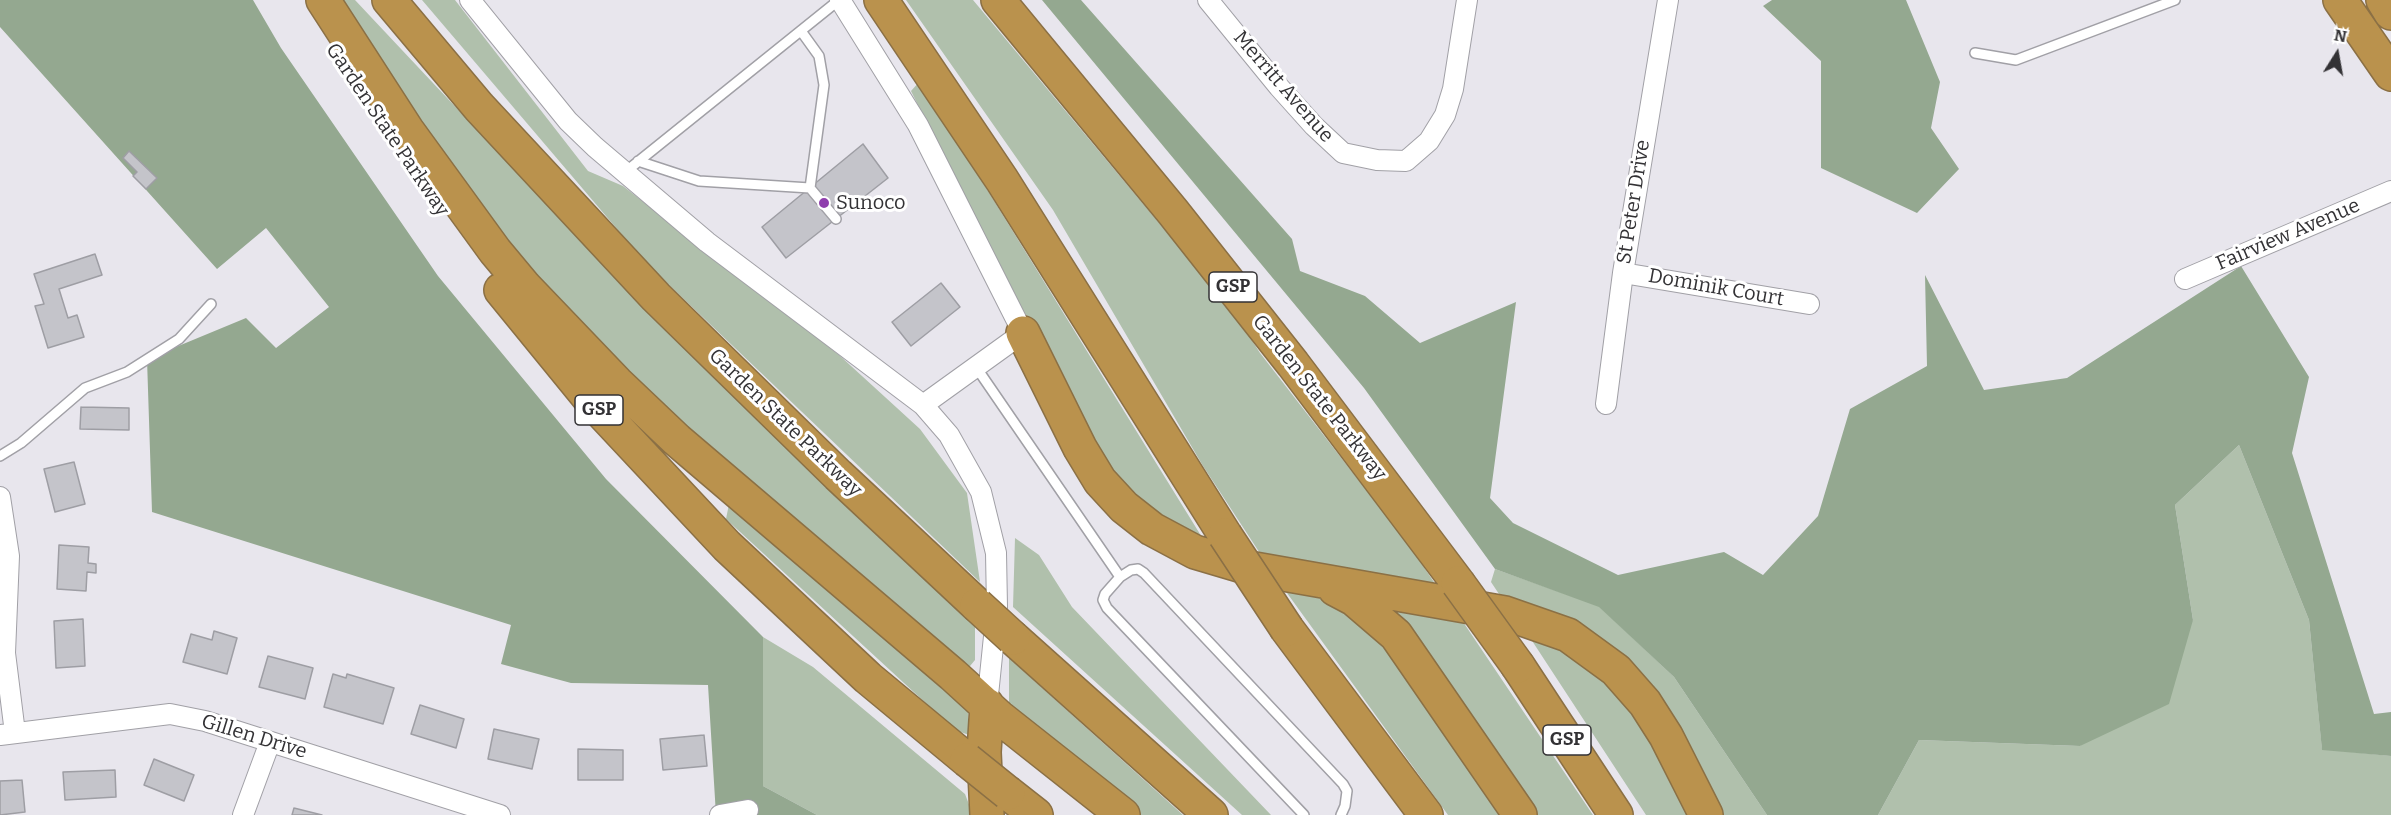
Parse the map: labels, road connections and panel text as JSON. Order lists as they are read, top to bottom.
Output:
{
  "streets": {
    "highway": ["Garden State Parkway", "GSP"],
    "street": [
      "Merritt Avenue",
      "St Peter Drive",
      "Fairview Avenue",
      "Dominik Court",
      "Gillen Drive"
    ]
  },
  "crossings": [
    ["St Peter Drive", "Dominik Court"]
  ],
  "places": ["Sunoco"],
  "north": "top"
}
